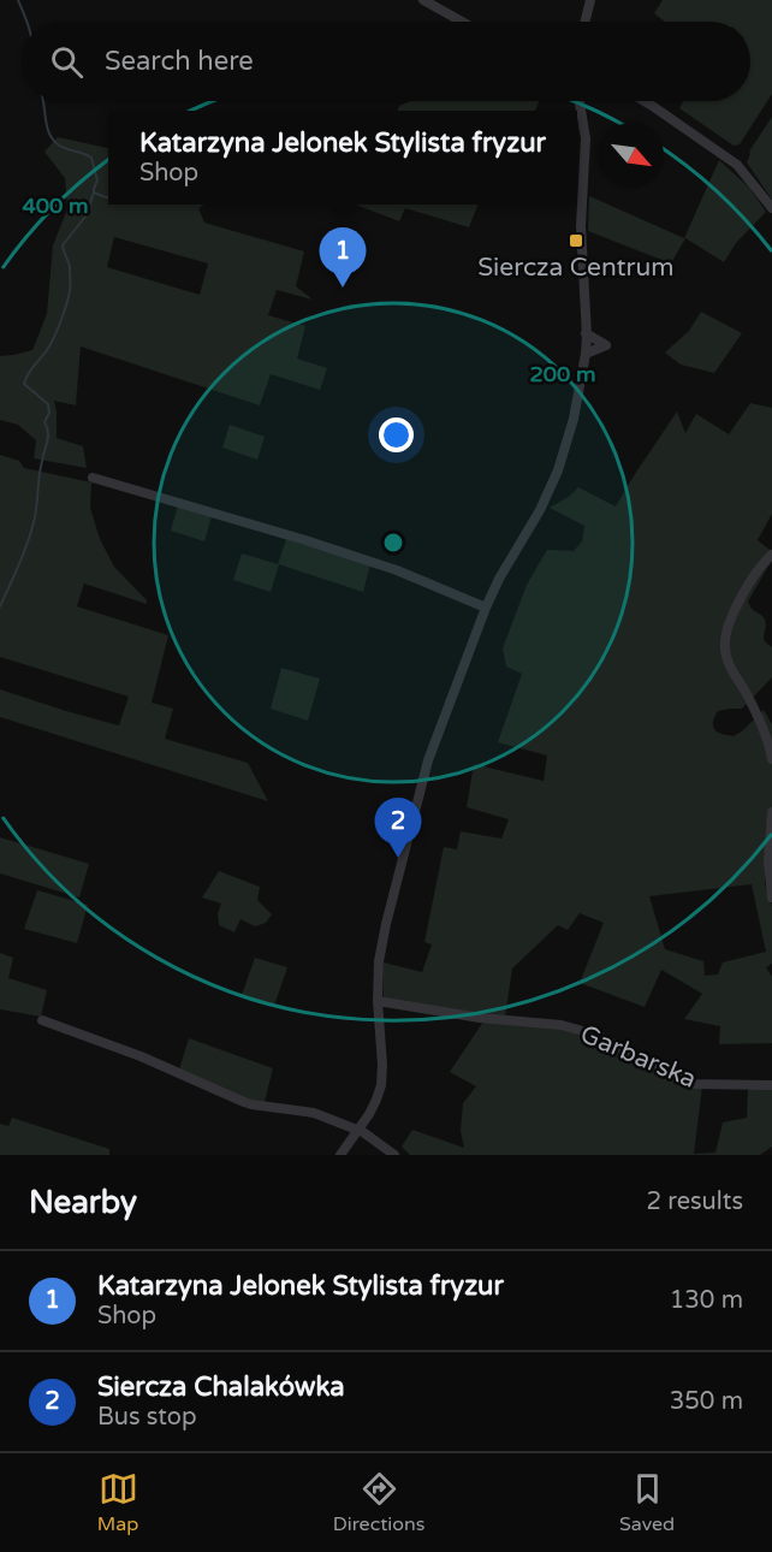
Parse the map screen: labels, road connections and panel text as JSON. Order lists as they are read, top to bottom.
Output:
{
  "streets": {
    "street": ["Garbarska"]
  },
  "places": {
    "transit": ["Siercza Centrum"]
  },
  "north": "bottom right",
  "page": {
    "search": "Search here",
    "popup": ["Katarzyna Jelonek Stylista fryzur", "Shop"],
    "pins": ["1", "2"],
    "heading": ["Nearby", "2 results"],
    "list": [
      {
        "mark": "1",
        "name": "Katarzyna Jelonek Stylista fryzur",
        "note": "Shop",
        "value": "130 m"
      },
      {
        "mark": "2",
        "name": "Siercza Chalakówka",
        "note": "Bus stop",
        "value": "350 m"
      }
    ],
    "nav": ["Map", "Directions", "Saved"]
  },
  "rings": ["400 m", "200 m"]
}
